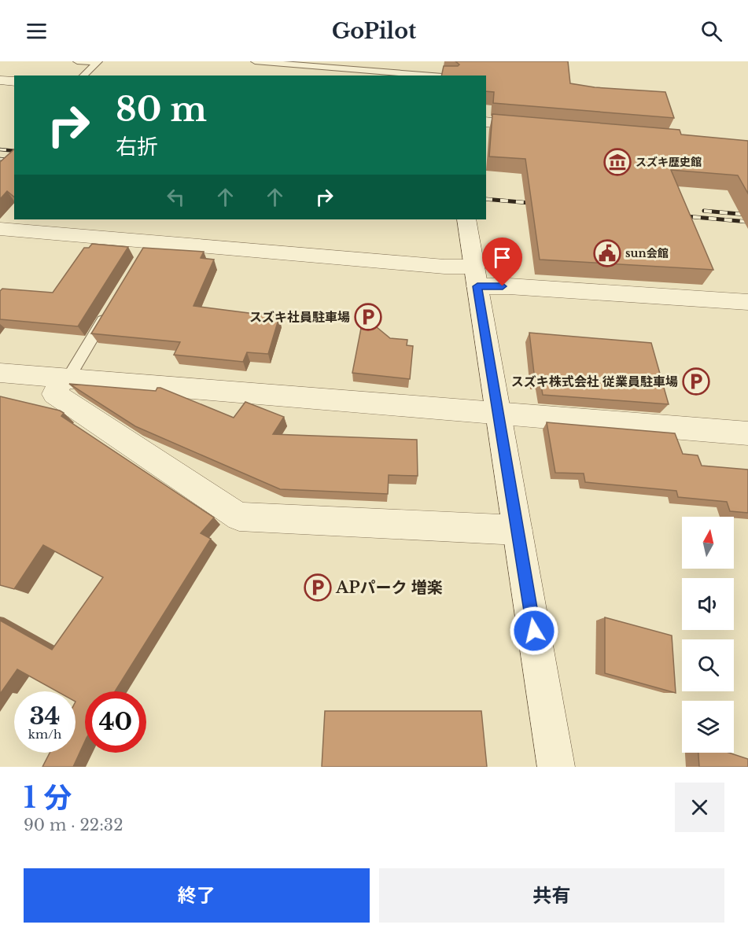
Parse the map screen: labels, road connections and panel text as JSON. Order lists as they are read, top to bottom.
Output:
{
  "places": {
    "museum": ["スズキ歴史館"],
    "public building": ["sun会館"],
    "parking": ["スズキ社員駐車場", "スズキ株式会社 従業員駐車場", "APパーク 増楽"]
  },
  "north": "top",
  "page": {
    "header": "GoPilot",
    "turn": ["80 m", "右折"],
    "speed": "34 km/h",
    "limit": "40",
    "heading": ["1 分", "90 m · 22:32"],
    "buttons": ["終了", "共有"]
  }
}
